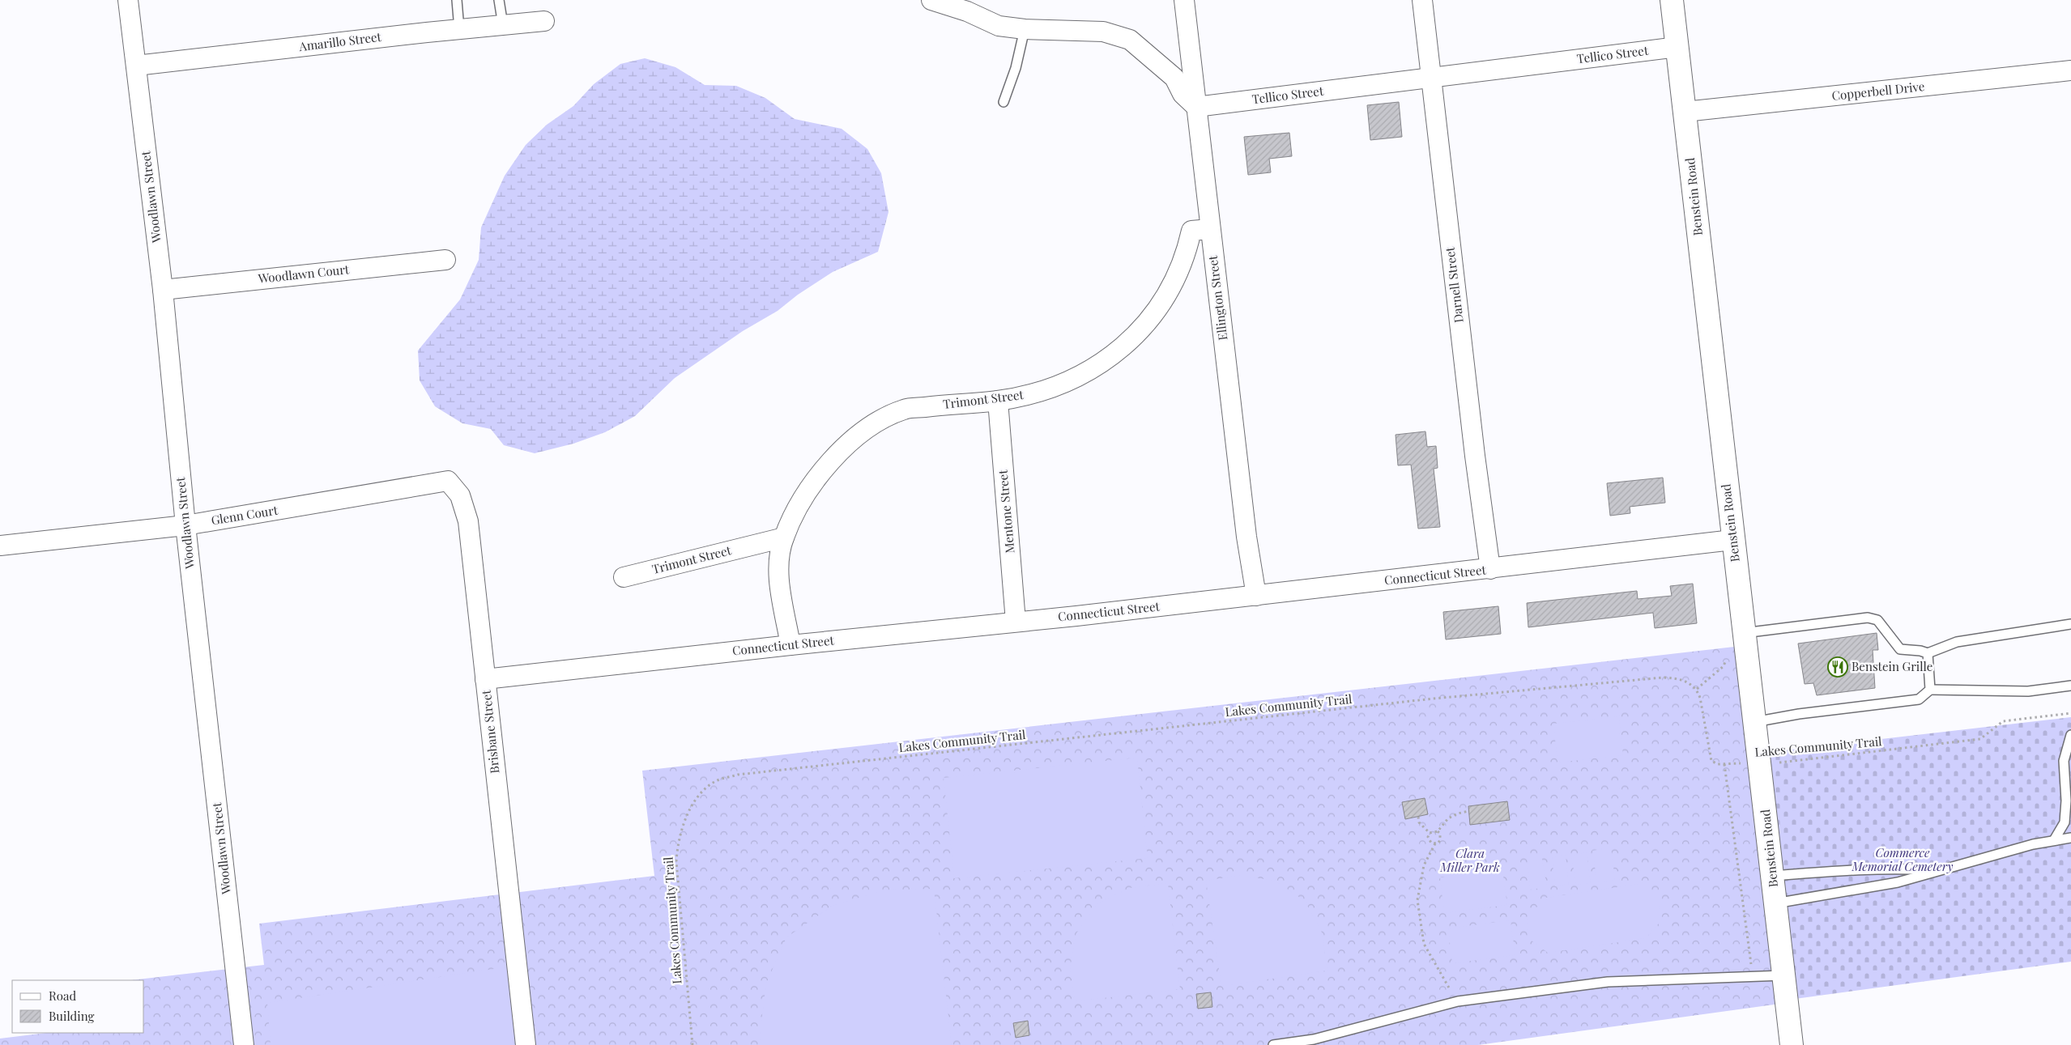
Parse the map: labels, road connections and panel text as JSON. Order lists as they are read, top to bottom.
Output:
{
  "streets": {
    "street": [
      "Amarillo Street",
      "Tellico Street",
      "Copperbell Drive",
      "Woodlawn Street",
      "Benstein Road",
      "Woodlawn Court",
      "Darnell Street",
      "Ellington Street",
      "Trimont Street",
      "Mentone Street",
      "Glenn Court",
      "Connecticut Street",
      "Brisbane Street"
    ],
    "path": ["Lakes Community Trail"]
  },
  "crossings": [
    ["Amarillo Street", "Woodlawn Street"],
    ["Tellico Street", "Benstein Road"],
    ["Tellico Street", "Darnell Street"],
    ["Tellico Street", "Ellington Street"],
    ["Copperbell Drive", "Benstein Road"],
    ["Woodlawn Street", "Woodlawn Court"],
    ["Woodlawn Street", "Glenn Court"],
    ["Benstein Road", "Connecticut Street"],
    ["Benstein Road", "Lakes Community Trail"],
    ["Darnell Street", "Connecticut Street"],
    ["Ellington Street", "Trimont Street"],
    ["Ellington Street", "Connecticut Street"],
    ["Trimont Street", "Mentone Street"],
    ["Trimont Street", "Connecticut Street"],
    ["Mentone Street", "Connecticut Street"],
    ["Glenn Court", "Brisbane Street"],
    ["Connecticut Street", "Brisbane Street"]
  ],
  "parks": ["Commerce Memorial Cemetery", "Clara Miller Park"],
  "places": {
    "restaurant": ["Benstein Grille"]
  },
  "legend": ["Road", "Building"]
}
